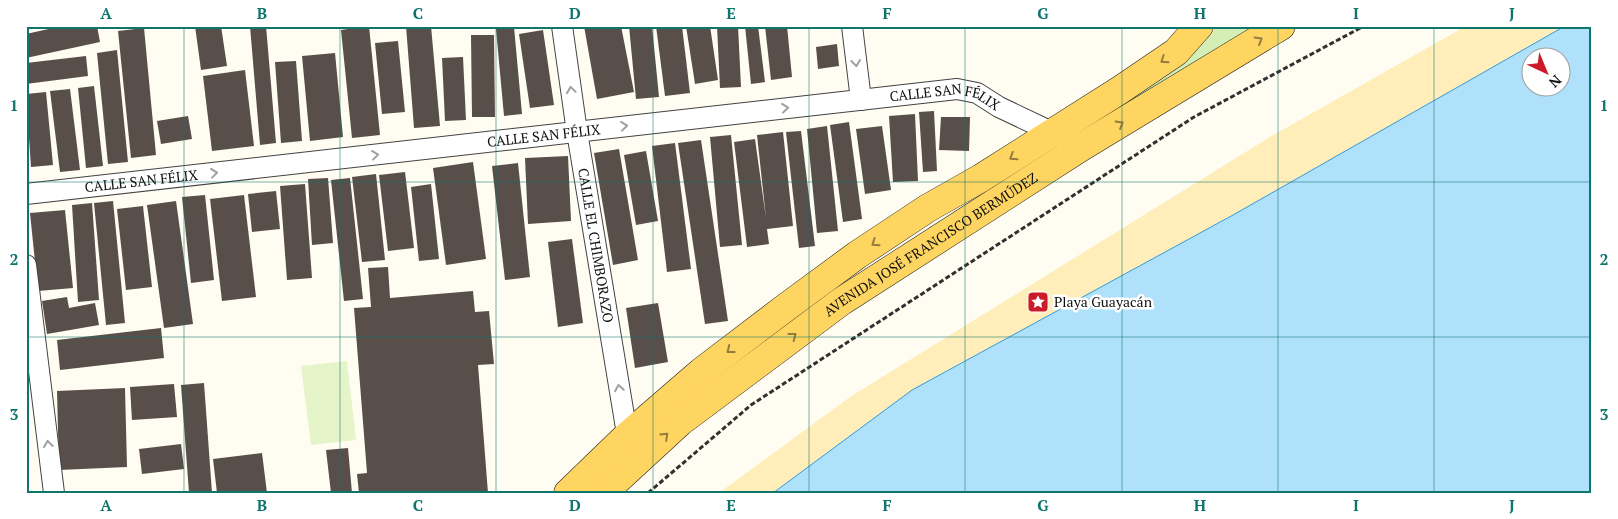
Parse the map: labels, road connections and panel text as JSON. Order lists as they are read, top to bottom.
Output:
{
  "streets": {
    "main road": ["AVENIDA JOSÉ FRANCISCO BERMÚDEZ"],
    "street": ["CALLE SAN FÉLIX", "CALLE EL CHIMBORAZO"]
  },
  "crossings": [
    ["CALLE SAN FÉLIX", "AVENIDA JOSÉ FRANCISCO BERMÚDEZ"],
    ["CALLE SAN FÉLIX", "CALLE EL CHIMBORAZO"],
    ["AVENIDA JOSÉ FRANCISCO BERMÚDEZ", "CALLE EL CHIMBORAZO"]
  ],
  "one_way": ["CALLE SAN FÉLIX", "CALLE EL CHIMBORAZO"],
  "places": {
    "place": ["Playa Guayacán"]
  },
  "north": "bottom right",
  "grid": {
    "columns": [
      "A",
      "B",
      "C",
      "D",
      "E",
      "F",
      "G",
      "H",
      "I",
      "J"
    ],
    "rows": ["1", "2", "3"]
  }
}
